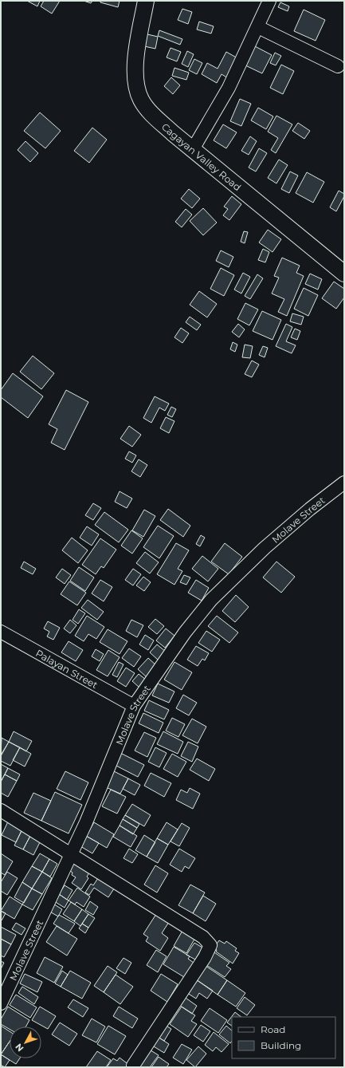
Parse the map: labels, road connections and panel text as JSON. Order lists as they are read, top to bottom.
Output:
{
  "streets": {
    "main road": ["Cagayan Valley Road"],
    "street": ["Molave Street", "Palayan Street"]
  },
  "crossings": [
    ["Molave Street", "Palayan Street"]
  ],
  "legend": ["Road", "Building"],
  "north": "bottom left"
}
